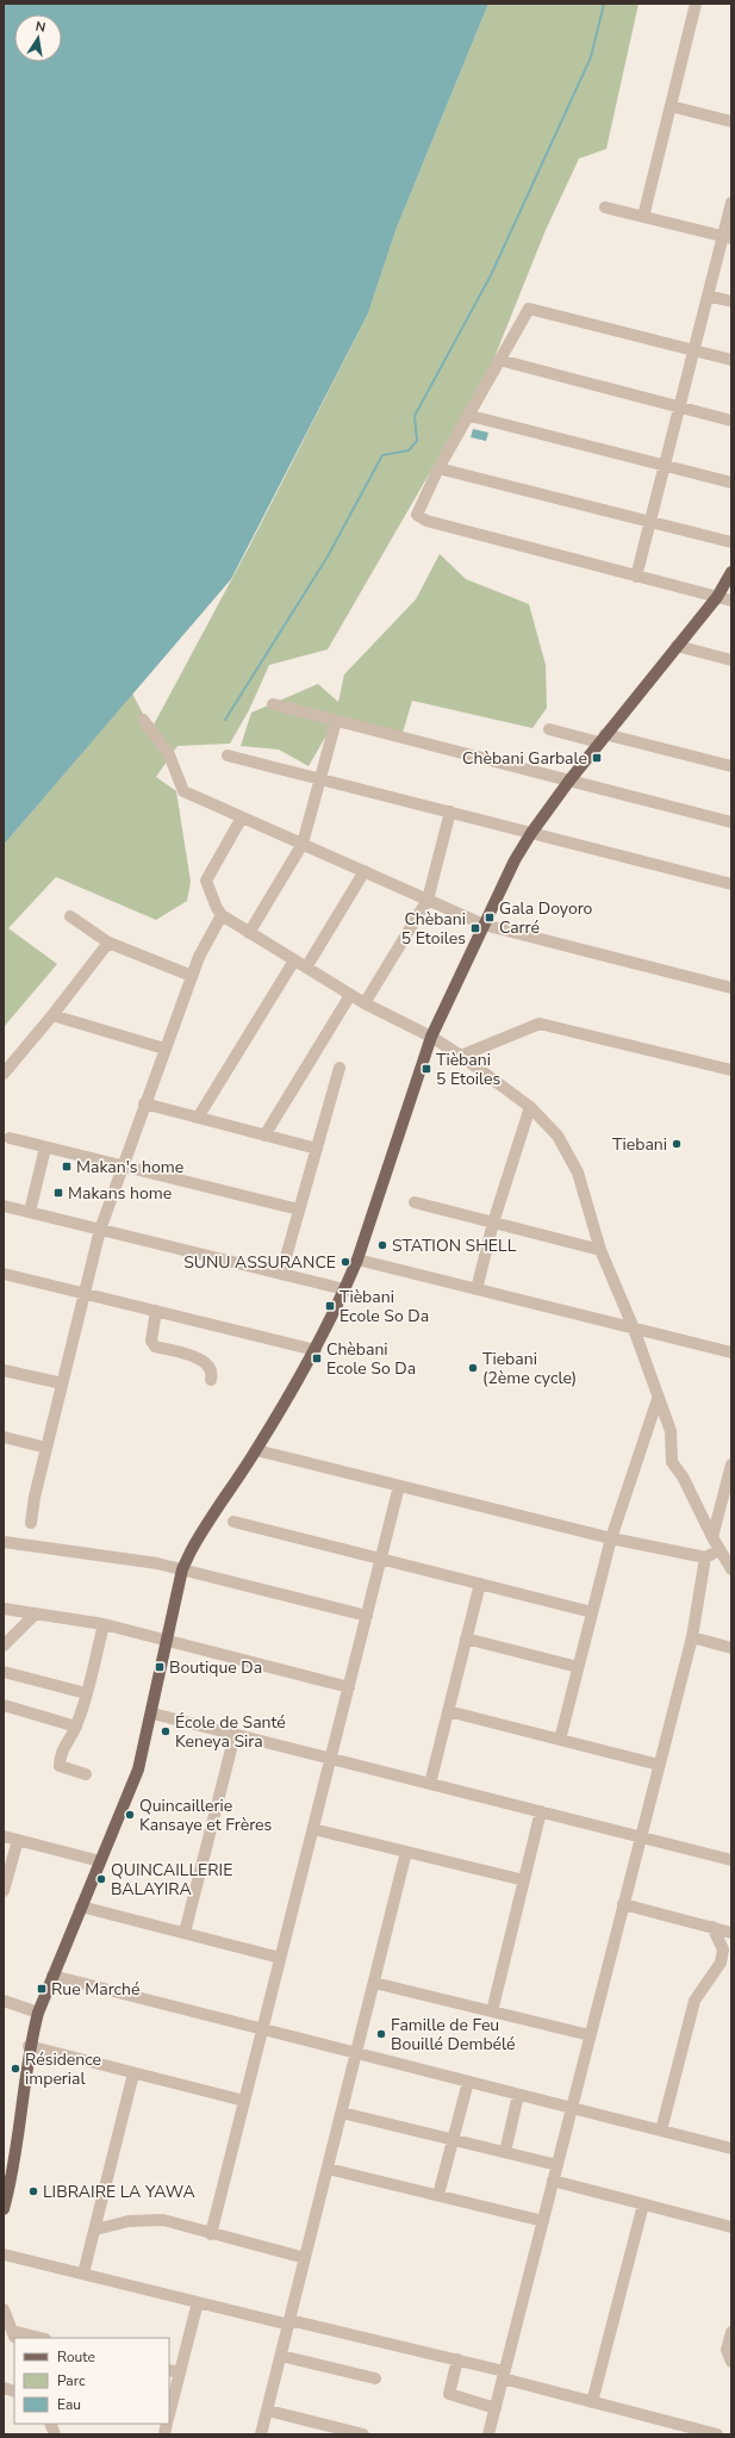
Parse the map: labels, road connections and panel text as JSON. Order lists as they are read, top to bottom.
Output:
{
  "places": {
    "transit": [
      "Chèbani Garbale",
      "Gala Doyoro Carré",
      "Chèbani 5 Etoiles",
      "Tièbani 5 Etoiles",
      "Makan's home",
      "Makans home",
      "Tièbani Ecole So Da",
      "Chèbani Ecole So Da",
      "Boutique Da",
      "Rue Marché"
    ],
    "other": [
      "Tiebani",
      "STATION SHELL",
      "SUNU ASSURANCE",
      "Tiebani (2ème cycle)",
      "École de Santé Keneya Sira",
      "Quincaillerie Kansaye et Frères",
      "QUINCAILLERIE BALAYIRA",
      "Famille de Feu Bouillé Dembélé",
      "Résidence imperial",
      "LIBRAIRE LA YAWA"
    ]
  },
  "legend": ["Route", "Parc", "Eau"],
  "north": "top"
}
